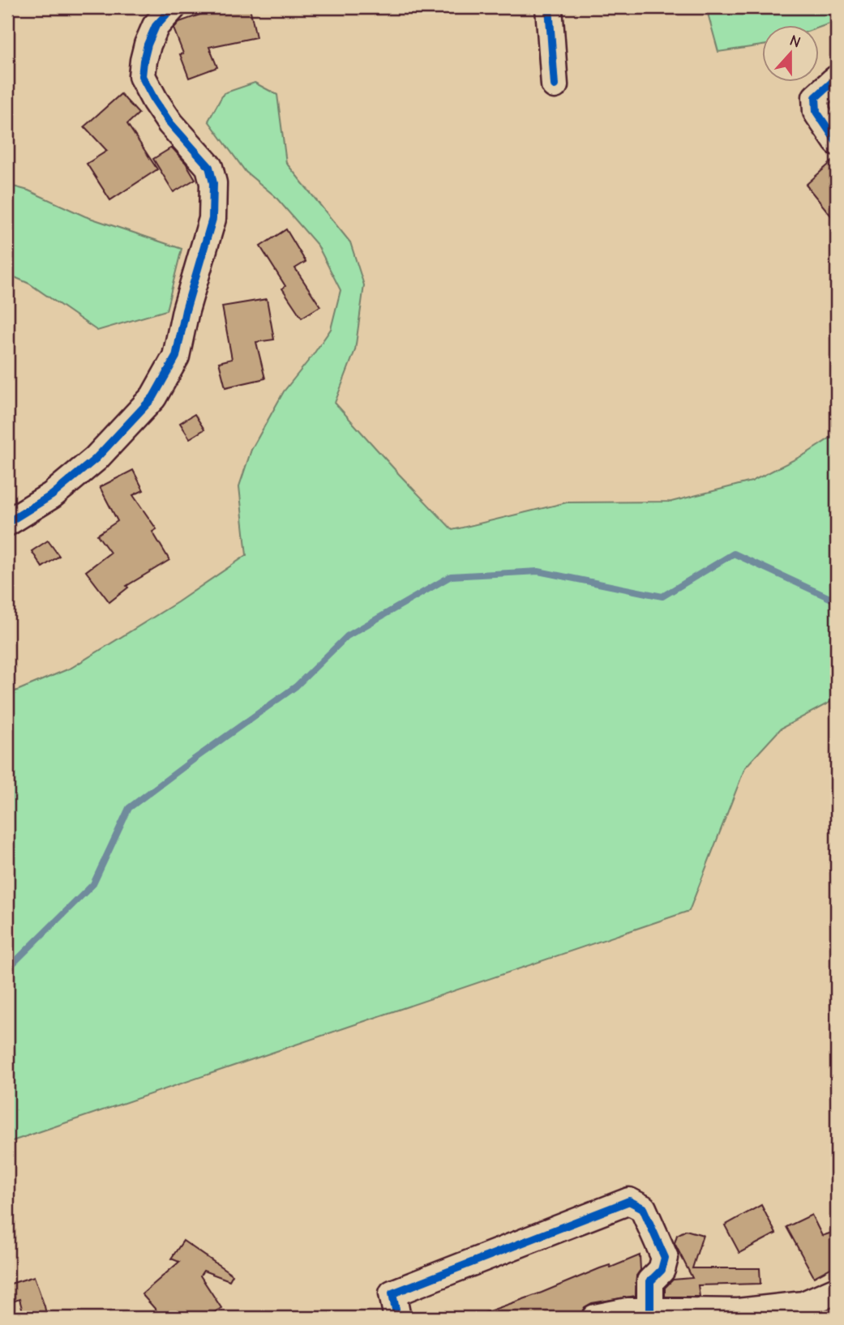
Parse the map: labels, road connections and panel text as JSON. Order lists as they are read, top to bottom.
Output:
{
  "north": "top"
}
